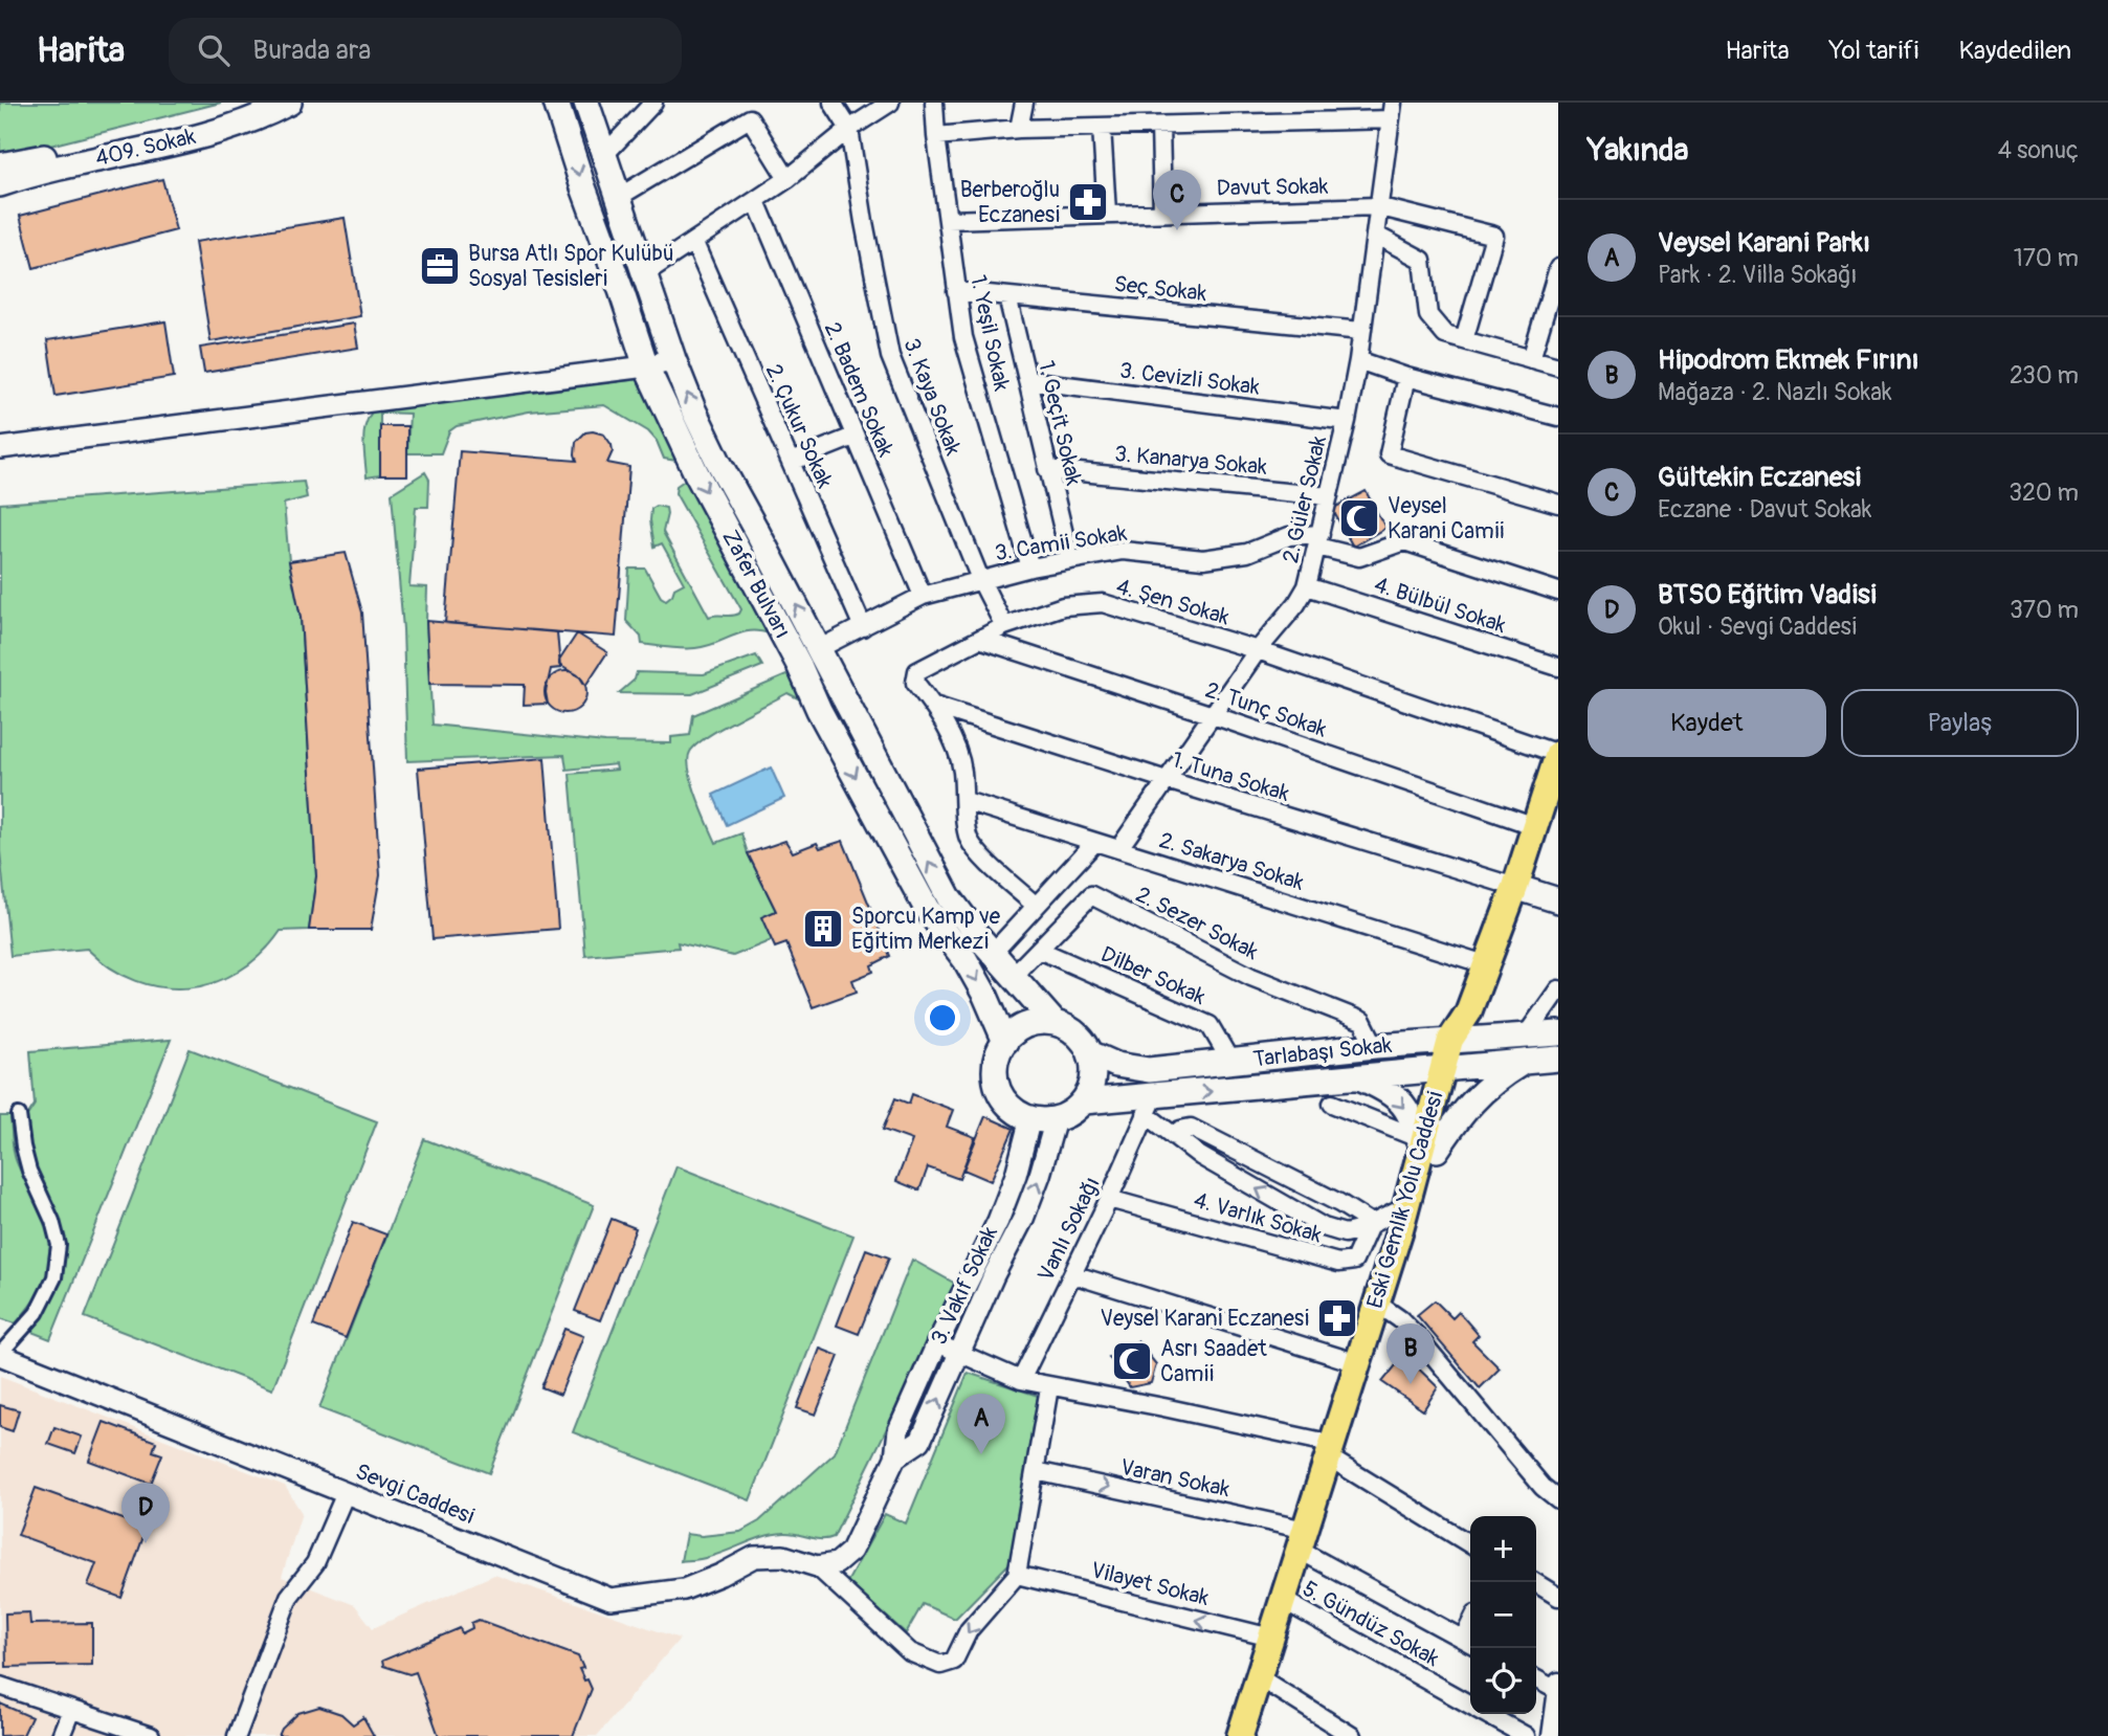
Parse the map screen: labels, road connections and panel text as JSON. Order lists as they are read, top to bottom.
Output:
{
  "streets": {
    "main road": [
      "409. Sokak",
      "Zafer Bulvarı",
      "Tarlabaşı Sokak",
      "Eski Gemlik Yolu Caddesi"
    ],
    "street": [
      "Davut Sokak",
      "Seç Sokak",
      "1. Yeşil Sokak",
      "3. Cevizli Sokak",
      "2. Badem Sokak",
      "3. Kaya Sokak",
      "1. Geçit Sokak",
      "2. Çukur Sokak",
      "3. Kanarya Sokak",
      "2. Güler Sokak",
      "3. Camii Sokak",
      "4. Şen Sokak",
      "4. Bülbül Sokak",
      "2. Tunç Sokak",
      "1. Tuna Sokak",
      "2. Sakarya Sokak",
      "2. Sezer Sokak",
      "Dilber Sokak",
      "4. Varlık Sokak",
      "Vanlı Sokağı",
      "3. Vakıf Sokak",
      "Varan Sokak",
      "Sevgi Caddesi",
      "Vilayet Sokak",
      "5. Gündüz Sokak"
    ]
  },
  "crossings": [
    ["Davut Sokak", "1. Yeşil Sokak"],
    ["Davut Sokak", "2. Güler Sokak"],
    ["Seç Sokak", "1. Yeşil Sokak"],
    ["Seç Sokak", "1. Geçit Sokak"],
    ["Seç Sokak", "2. Güler Sokak"],
    ["1. Yeşil Sokak", "3. Camii Sokak"],
    ["3. Cevizli Sokak", "1. Geçit Sokak"],
    ["3. Cevizli Sokak", "2. Güler Sokak"],
    ["3. Kaya Sokak", "3. Camii Sokak"],
    ["3. Kaya Sokak", "4. Şen Sokak"],
    ["1. Geçit Sokak", "3. Kanarya Sokak"],
    ["1. Geçit Sokak", "3. Camii Sokak"],
    ["3. Kanarya Sokak", "2. Güler Sokak"],
    ["2. Güler Sokak", "3. Camii Sokak"],
    ["2. Güler Sokak", "4. Şen Sokak"],
    ["2. Güler Sokak", "4. Bülbül Sokak"],
    ["2. Güler Sokak", "2. Tunç Sokak"],
    ["2. Güler Sokak", "1. Tuna Sokak"],
    ["2. Güler Sokak", "2. Sakarya Sokak"],
    ["Zafer Bulvarı", "2. Sezer Sokak"],
    ["Zafer Bulvarı", "Tarlabaşı Sokak"],
    ["Zafer Bulvarı", "3. Vakıf Sokak"],
    ["4. Şen Sokak", "2. Tunç Sokak"],
    ["4. Şen Sokak", "1. Tuna Sokak"],
    ["4. Şen Sokak", "2. Sakarya Sokak"],
    ["4. Şen Sokak", "Eski Gemlik Yolu Caddesi"],
    ["2. Tunç Sokak", "Eski Gemlik Yolu Caddesi"],
    ["1. Tuna Sokak", "Eski Gemlik Yolu Caddesi"],
    ["2. Sakarya Sokak", "Eski Gemlik Yolu Caddesi"],
    ["2. Sezer Sokak", "Dilber Sokak"],
    ["2. Sezer Sokak", "Tarlabaşı Sokak"],
    ["Dilber Sokak", "Tarlabaşı Sokak"],
    ["Tarlabaşı Sokak", "Eski Gemlik Yolu Caddesi"],
    ["Tarlabaşı Sokak", "3. Vakıf Sokak"],
    ["Eski Gemlik Yolu Caddesi", "Varan Sokak"],
    ["Eski Gemlik Yolu Caddesi", "Vilayet Sokak"],
    ["Eski Gemlik Yolu Caddesi", "5. Gündüz Sokak"],
    ["4. Varlık Sokak", "Vanlı Sokağı"]
  ],
  "one_way": ["Vilayet Sokak"],
  "places": {
    "pharmacy": ["Berberoğlu Eczanesi", "Veysel Karani Eczanesi"],
    "office": ["Bursa Atlı Spor Kulübü Sosyal Tesisleri"],
    "mosque": ["Veysel Karani Camii", "Asrı Saadet Camii"],
    "building": ["Sporcu Kamp ve Eğitim Merkezi"]
  },
  "page": {
    "header": "Harita",
    "search": "Burada ara",
    "nav": ["Harita", "Yol tarifi", "Kaydedilen"],
    "heading": ["Yakında", "4 sonuç"],
    "pins": [
      "C",
      "B",
      "A",
      "D"
    ],
    "list": [
      {
        "mark": "A",
        "name": "Veysel Karani Parkı",
        "note": "Park · 2. Villa Sokağı",
        "value": "170 m"
      },
      {
        "mark": "B",
        "name": "Hipodrom Ekmek Fırını",
        "note": "Mağaza · 2. Nazlı Sokak",
        "value": "230 m"
      },
      {
        "mark": "C",
        "name": "Gültekin Eczanesi",
        "note": "Eczane · Davut Sokak",
        "value": "320 m"
      },
      {
        "mark": "D",
        "name": "BTSO Eğitim Vadisi",
        "note": "Okul · Sevgi Caddesi",
        "value": "370 m"
      }
    ],
    "buttons": ["Kaydet", "Paylaş"],
    "map_buttons": ["+", "−"]
  }
}
